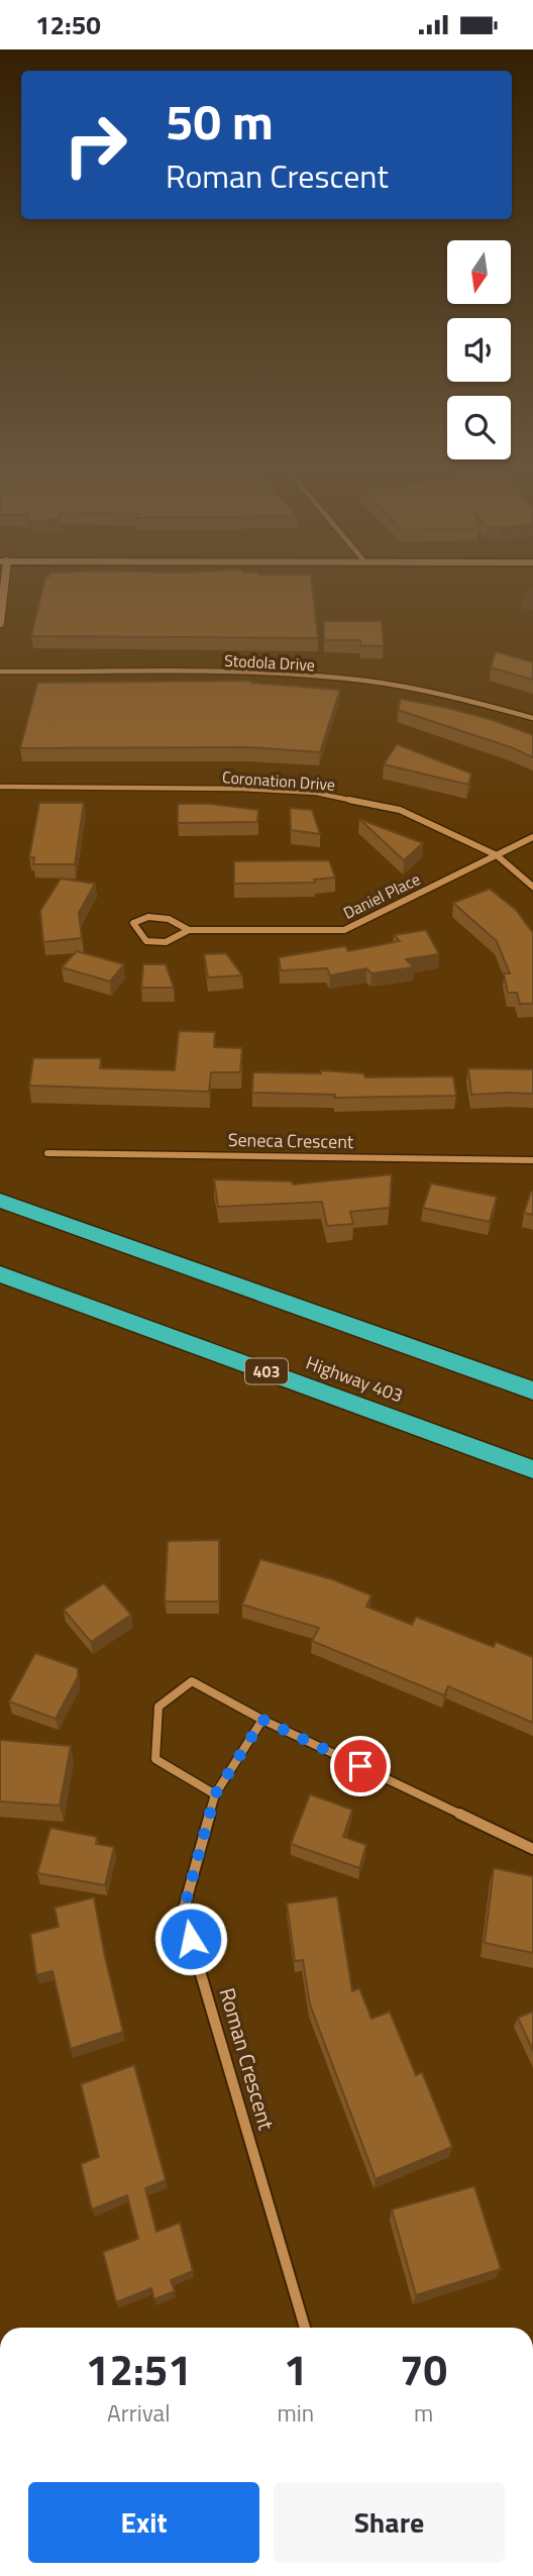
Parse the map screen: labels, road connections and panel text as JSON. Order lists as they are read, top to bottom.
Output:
{
  "streets": {
    "highway": ["403", "Highway 403"],
    "street": [
      "Stodola Drive",
      "Coronation Drive",
      "Daniel Place",
      "Seneca Crescent",
      "Roman Crescent"
    ]
  },
  "crossings": [
    ["Coronation Drive", "Daniel Place"]
  ],
  "north": "bottom",
  "page": {
    "status": "12:50",
    "turn": ["50 m", "Roman Crescent"],
    "eta": [
      "12:51",
      "Arrival",
      "1",
      "min",
      "70",
      "m"
    ],
    "buttons": ["Exit", "Share"]
  }
}
